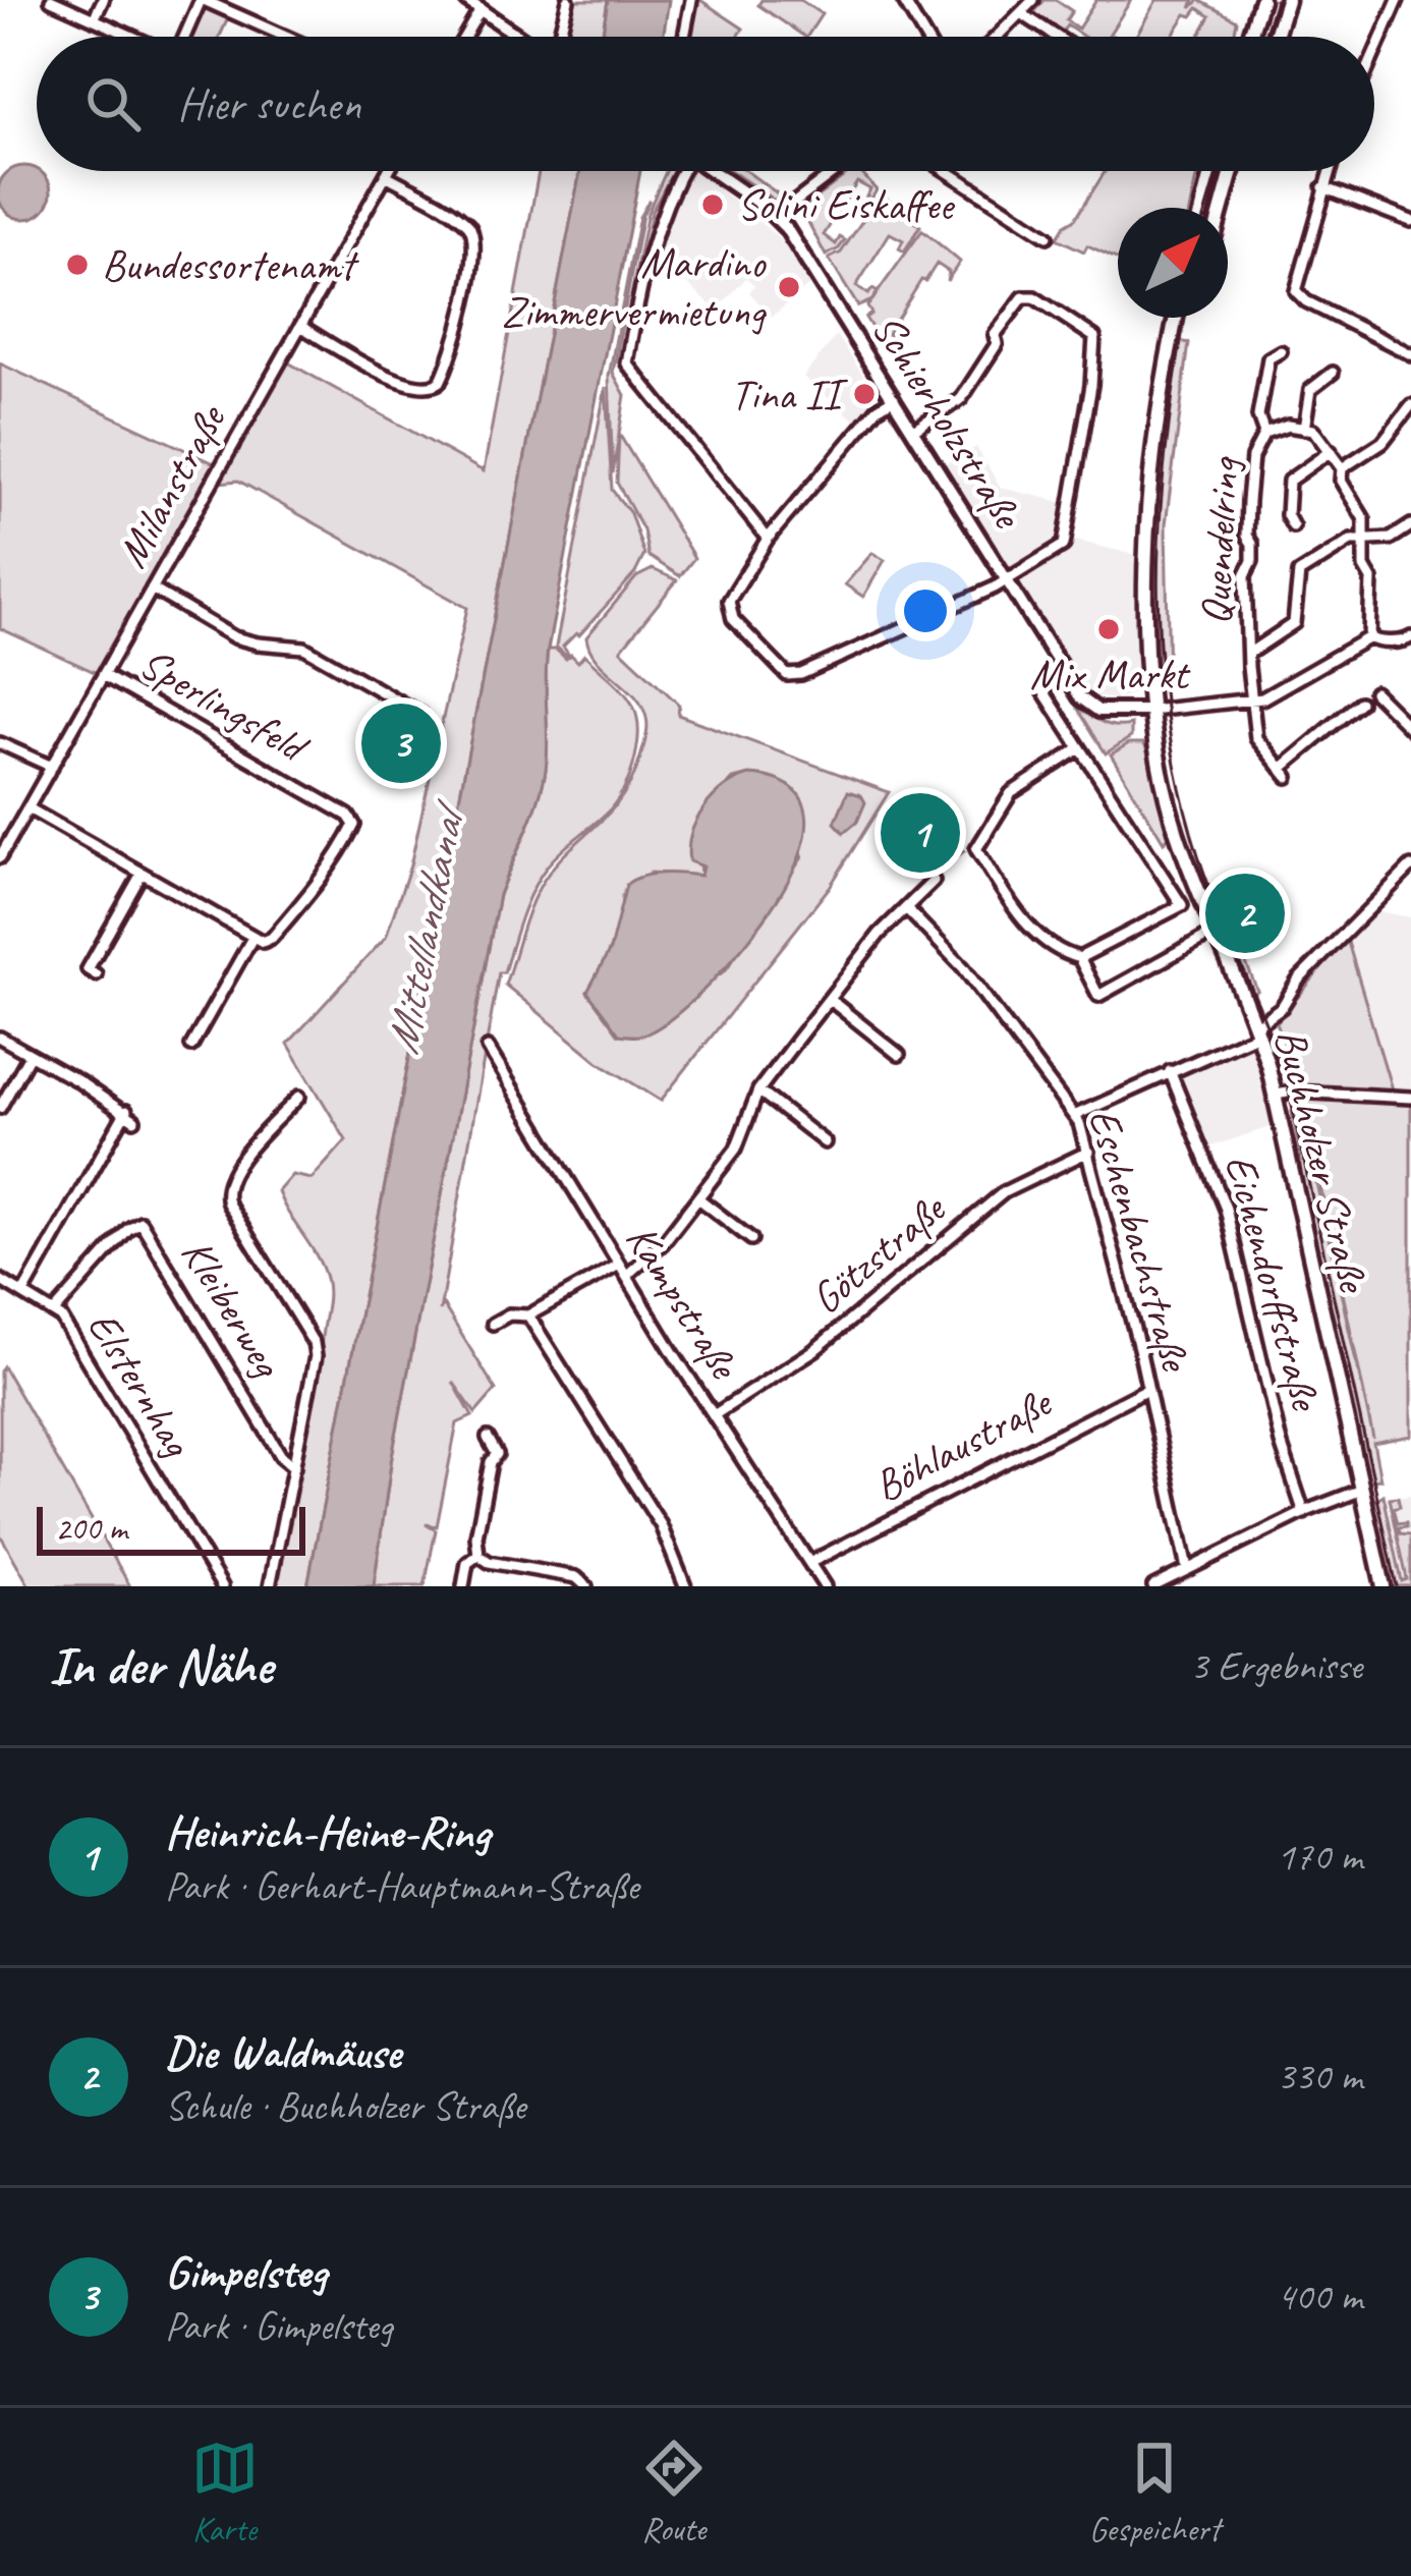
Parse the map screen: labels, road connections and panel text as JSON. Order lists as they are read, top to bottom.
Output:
{
  "streets": {
    "main road": ["Buchholzer Straße"],
    "street": [
      "Schierholzstraße",
      "Milanstraße",
      "Quendelring",
      "Sperlingsfeld",
      "Eschenbachstraße",
      "Götzstraße",
      "Eichendorffstraße",
      "Kampstraße",
      "Kleiberweg",
      "Elsternhag",
      "Böhlaustraße"
    ]
  },
  "crossings": [
    ["Schierholzstraße", "Buchholzer Straße"],
    ["Milanstraße", "Sperlingsfeld"],
    ["Eschenbachstraße", "Götzstraße"],
    ["Eschenbachstraße", "Böhlaustraße"],
    ["Götzstraße", "Kampstraße"],
    ["Kampstraße", "Böhlaustraße"],
    ["Kleiberweg", "Elsternhag"]
  ],
  "water": ["Mittellandkanal"],
  "places": [
    "Solini Eiskaffee",
    "Bundessortenamt",
    "Mardino Zimmervermietung",
    "Tina II",
    "Mix Markt"
  ],
  "scale_bar": "200 m",
  "north": "top right",
  "page": {
    "search": "Hier suchen",
    "pins": ["3", "1", "2"],
    "scale": "200 m",
    "heading": ["In der Nähe", "3 Ergebnisse"],
    "list": [
      {
        "mark": "1",
        "name": "Heinrich-Heine-Ring",
        "note": "Park · Gerhart-Hauptmann-Straße",
        "value": "170 m"
      },
      {
        "mark": "2",
        "name": "Die Waldmäuse",
        "note": "Schule · Buchholzer Straße",
        "value": "330 m"
      },
      {
        "mark": "3",
        "name": "Gimpelsteg",
        "note": "Park · Gimpelsteg",
        "value": "400 m"
      }
    ],
    "nav": ["Karte", "Route", "Gespeichert"]
  }
}
